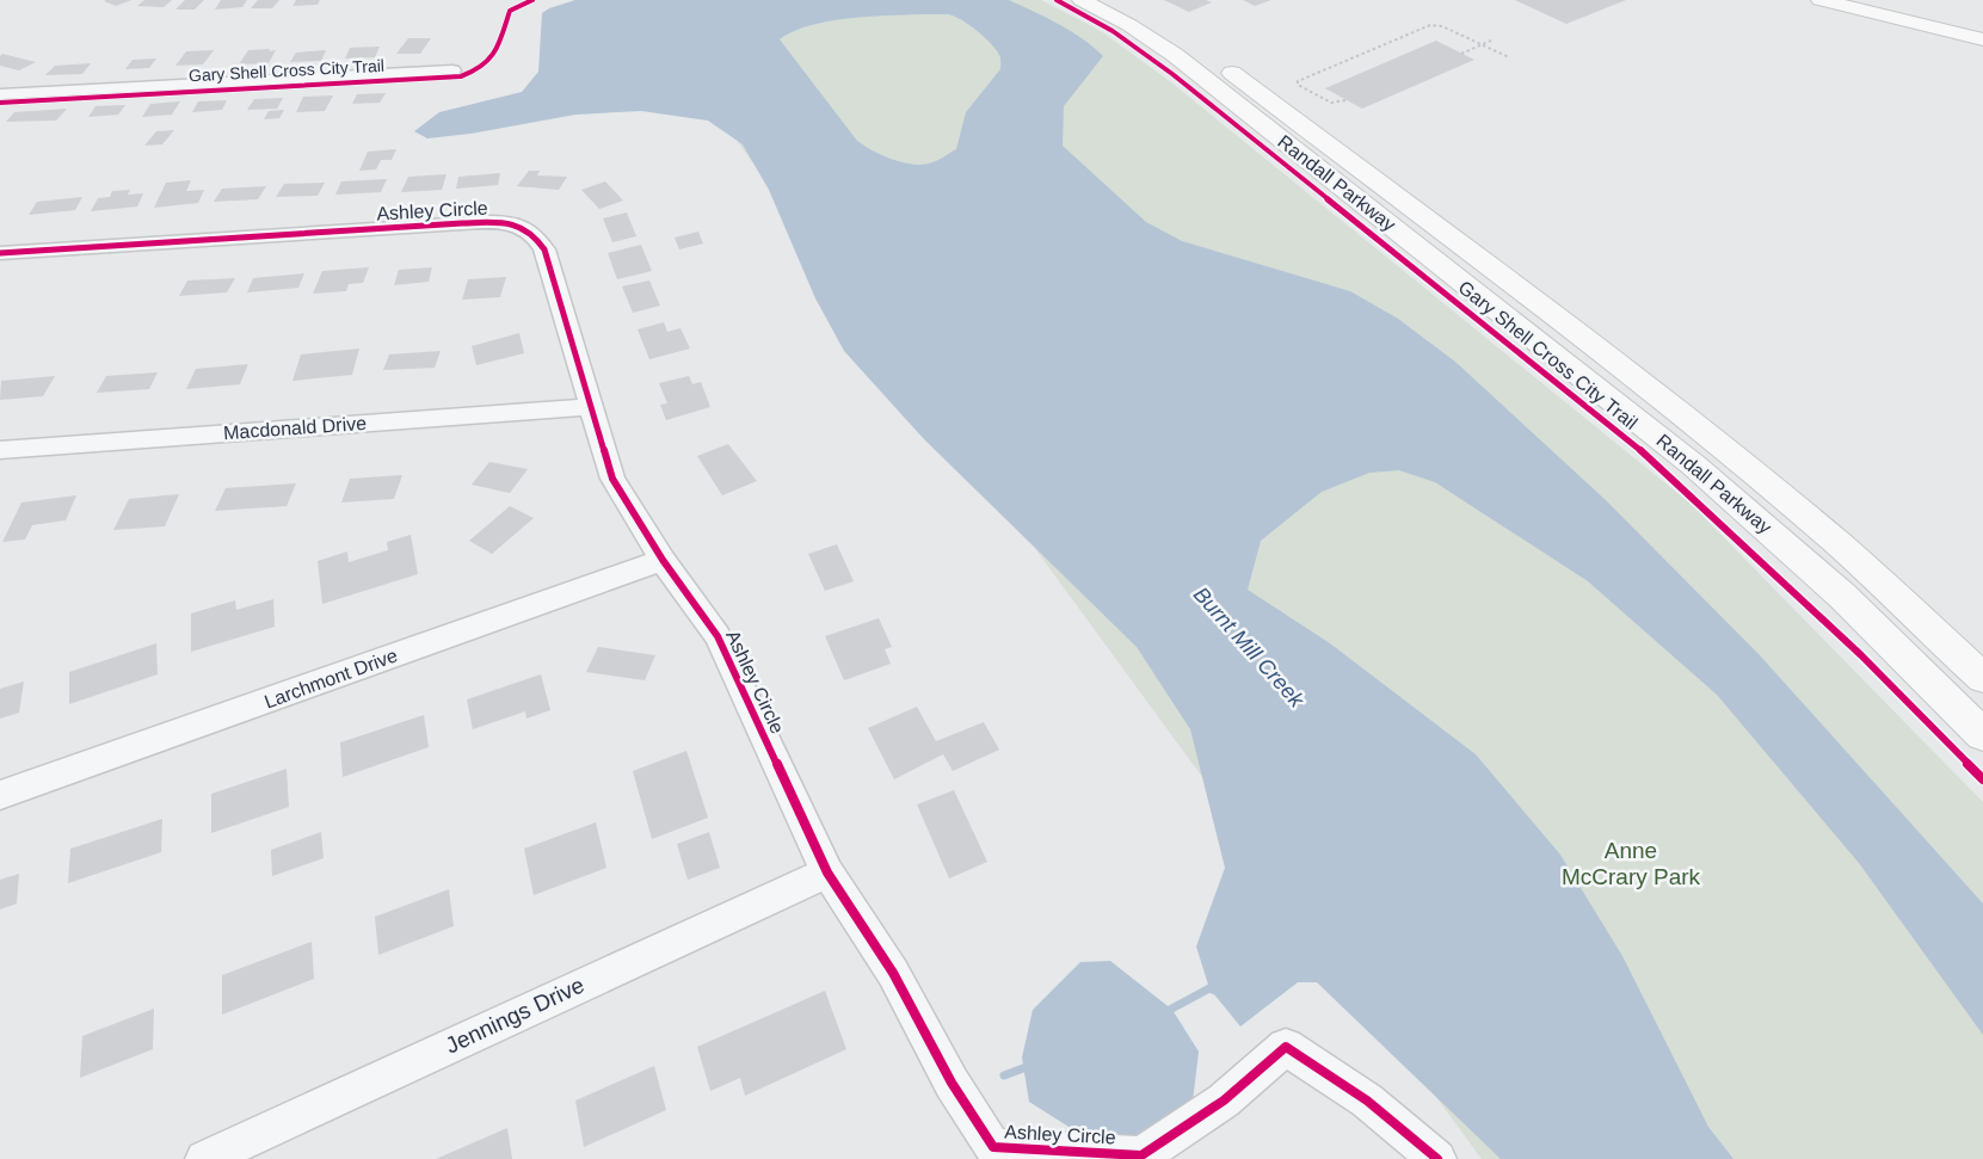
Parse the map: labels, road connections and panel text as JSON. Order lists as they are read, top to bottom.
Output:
{
  "streets": {
    "main road": ["Randall Parkway"],
    "street": [
      "Ashley Circle",
      "Macdonald Drive",
      "Larchmont Drive",
      "Jennings Drive"
    ],
    "cycle path": ["Gary Shell Cross City Trail"]
  },
  "crossings": [
    ["Ashley Circle", "Macdonald Drive"],
    ["Ashley Circle", "Larchmont Drive"],
    ["Ashley Circle", "Jennings Drive"]
  ],
  "water": ["Burnt Mill Creek"],
  "parks": ["Anne McCrary Park"]
}
